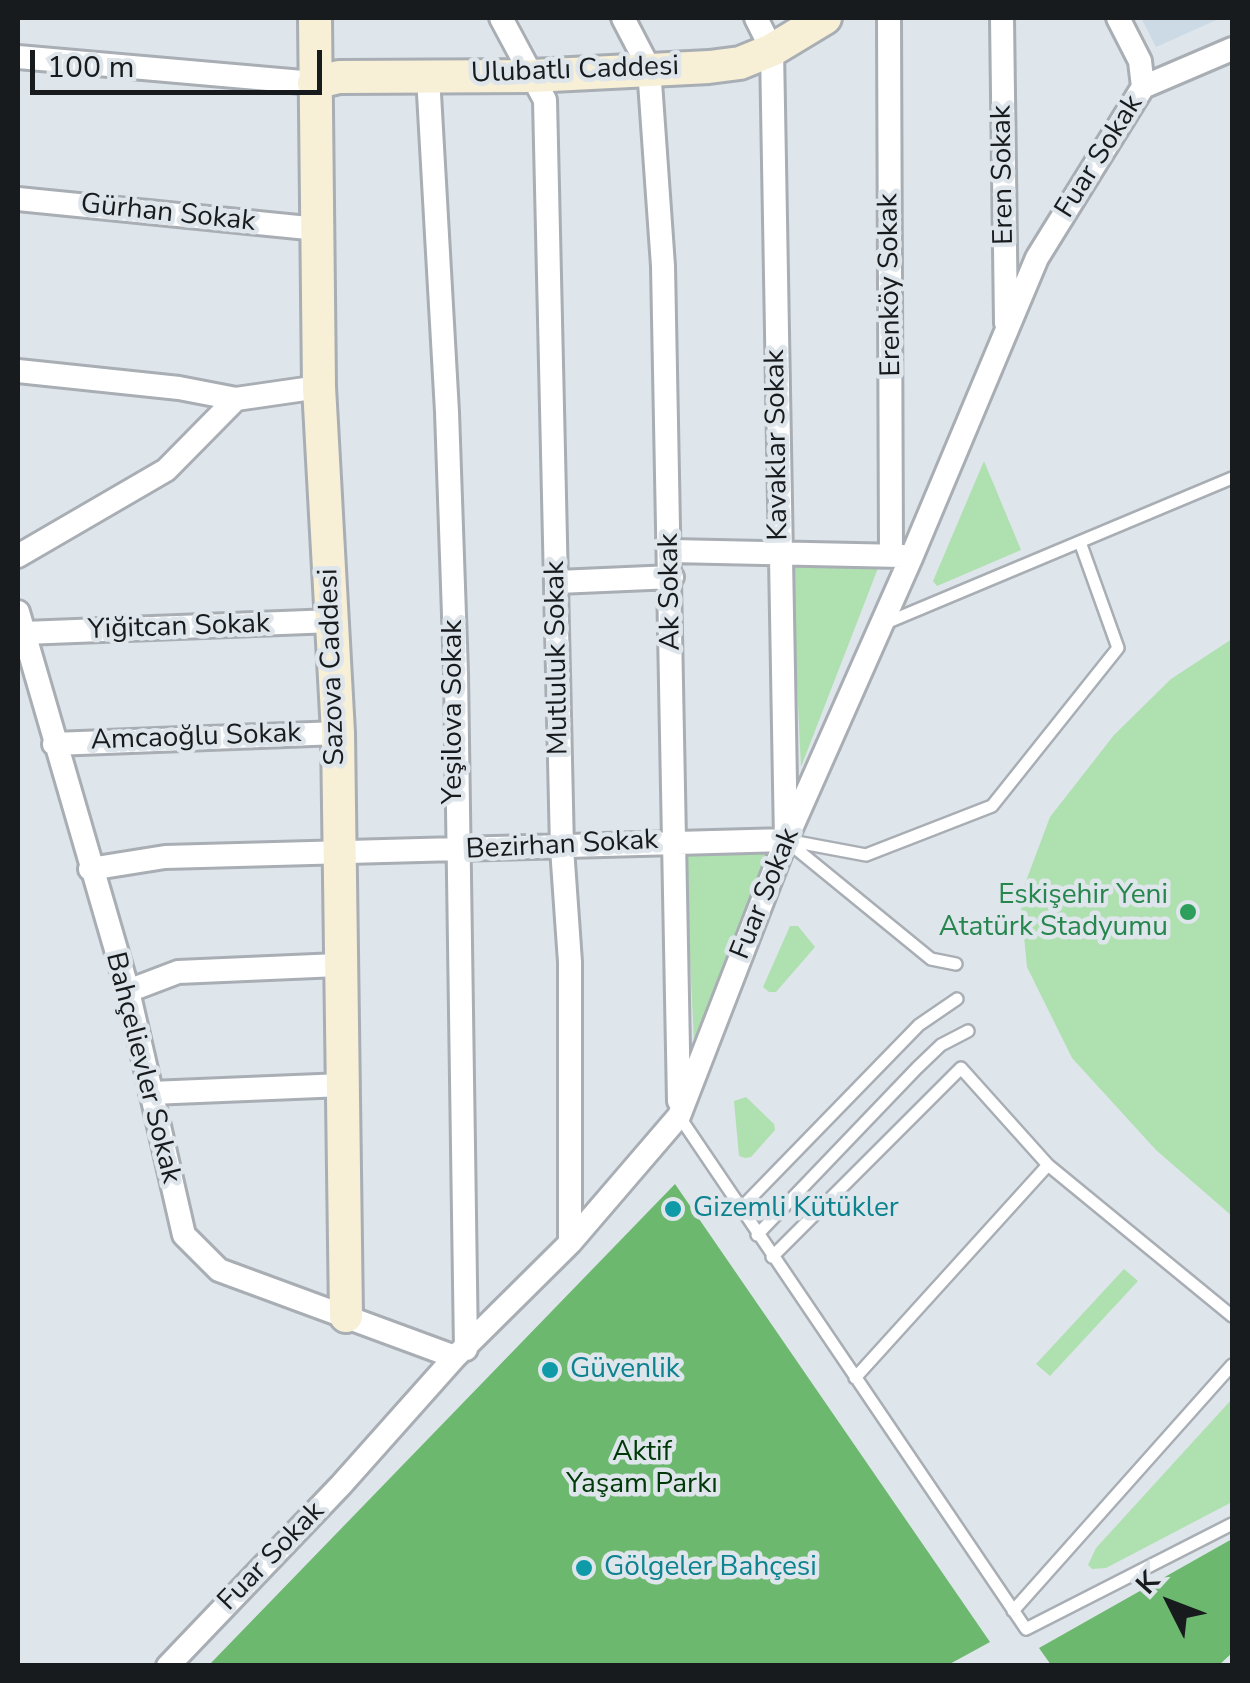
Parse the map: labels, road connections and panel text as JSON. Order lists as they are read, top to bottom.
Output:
{
  "streets": {
    "street": [
      "Ulubatlı Caddesi",
      "Fuar Sokak",
      "Eren Sokak",
      "Gürhan Sokak",
      "Erenköy Sokak",
      "Kavaklar Sokak",
      "Ak Sokak",
      "Yiğitcan Sokak",
      "Mutluluk Sokak",
      "Sazova Caddesi",
      "Yeşilova Sokak",
      "Amcaoğlu Sokak",
      "Bezirhan Sokak",
      "Bahçelievler Sokak"
    ]
  },
  "crossings": [
    ["Ulubatlı Caddesi", "Kavaklar Sokak"],
    ["Ulubatlı Caddesi", "Ak Sokak"],
    ["Ulubatlı Caddesi", "Mutluluk Sokak"],
    ["Ulubatlı Caddesi", "Sazova Caddesi"],
    ["Ulubatlı Caddesi", "Yeşilova Sokak"],
    ["Fuar Sokak", "Eren Sokak"],
    ["Fuar Sokak", "Erenköy Sokak"],
    ["Fuar Sokak", "Kavaklar Sokak"],
    ["Fuar Sokak", "Ak Sokak"],
    ["Fuar Sokak", "Mutluluk Sokak"],
    ["Fuar Sokak", "Yeşilova Sokak"],
    ["Fuar Sokak", "Bezirhan Sokak"],
    ["Fuar Sokak", "Bahçelievler Sokak"],
    ["Gürhan Sokak", "Sazova Caddesi"],
    ["Kavaklar Sokak", "Bezirhan Sokak"],
    ["Ak Sokak", "Bezirhan Sokak"],
    ["Yiğitcan Sokak", "Sazova Caddesi"],
    ["Yiğitcan Sokak", "Bahçelievler Sokak"],
    ["Mutluluk Sokak", "Bezirhan Sokak"],
    ["Sazova Caddesi", "Amcaoğlu Sokak"],
    ["Sazova Caddesi", "Bezirhan Sokak"],
    ["Sazova Caddesi", "Bahçelievler Sokak"],
    ["Yeşilova Sokak", "Bezirhan Sokak"],
    ["Yeşilova Sokak", "Bahçelievler Sokak"],
    ["Amcaoğlu Sokak", "Bahçelievler Sokak"],
    ["Bezirhan Sokak", "Bahçelievler Sokak"]
  ],
  "parks": ["Aktif Yaşam Parkı"],
  "places": [
    "Eskişehir Yeni Atatürk Stadyumu",
    "Gizemli Kütükler",
    "Güvenlik",
    "Gölgeler Bahçesi"
  ],
  "scale_bar": "100 m",
  "north": "top left"
}
